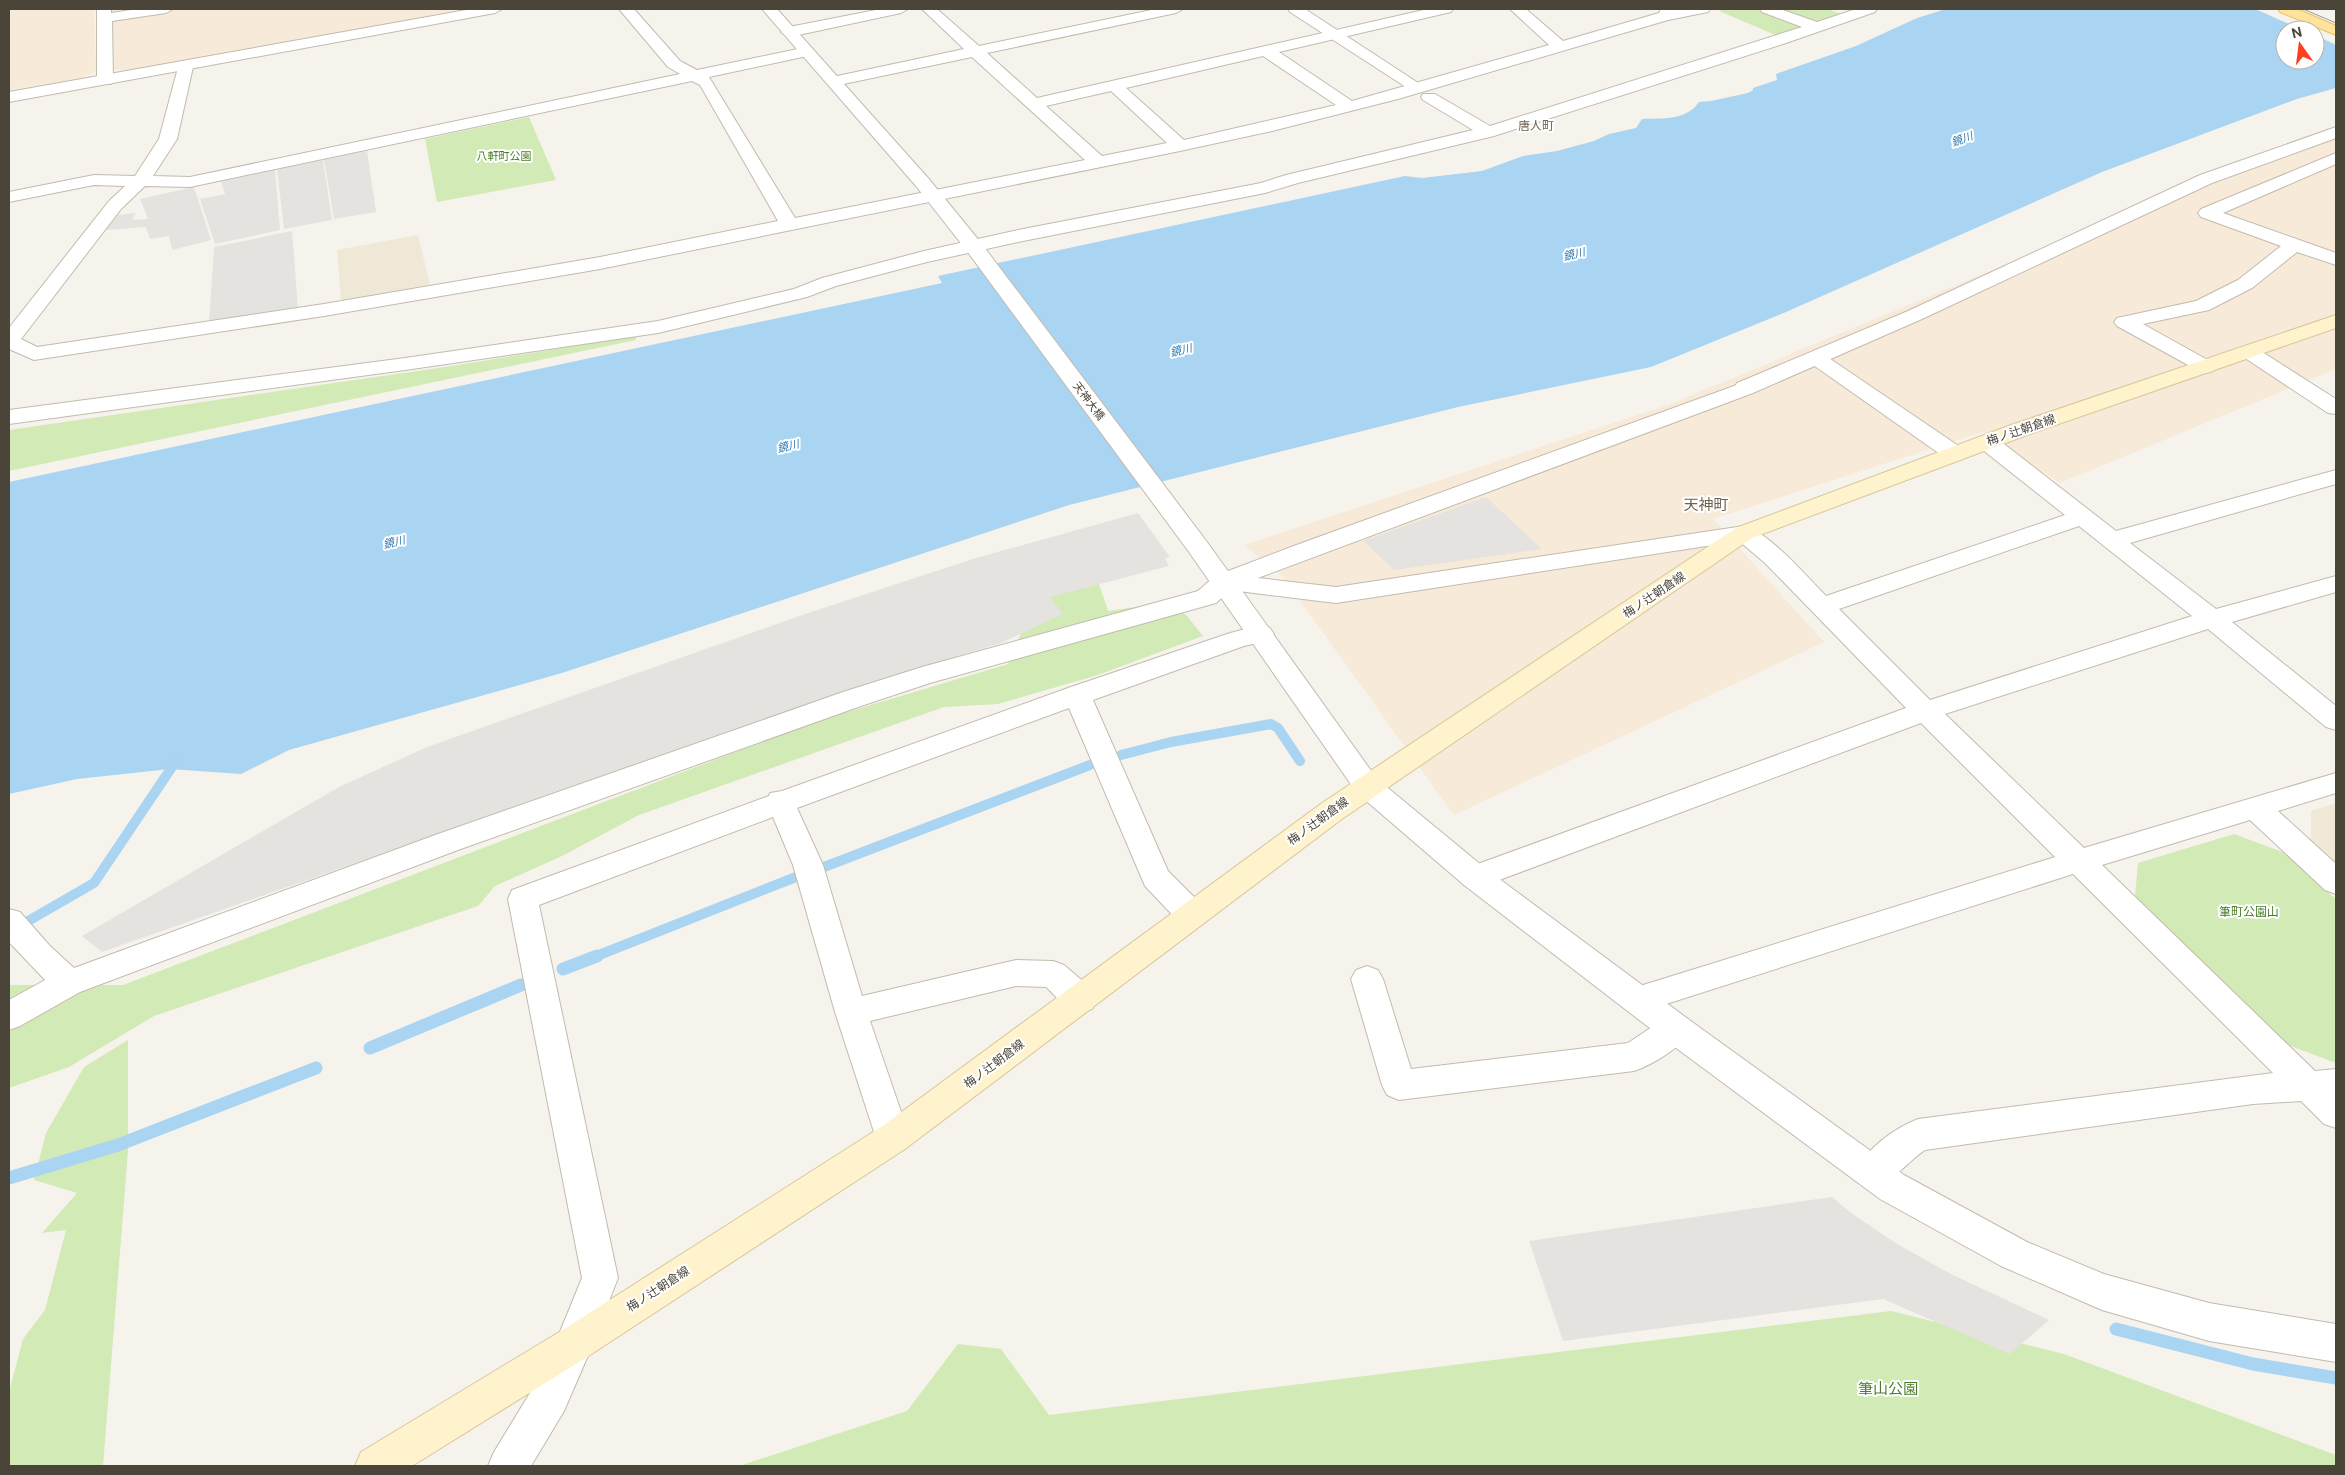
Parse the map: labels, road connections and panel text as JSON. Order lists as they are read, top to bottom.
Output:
{
  "streets": {
    "main road": ["梅ノ辻朝倉線"],
    "street": ["天神大橋"]
  },
  "crossings": [
    ["天神大橋", "梅ノ辻朝倉線"]
  ],
  "districts": ["唐人町", "天神町"],
  "water": ["鏡川"],
  "parks": ["八軒町公園", "筆町公園山", "筆山公園"],
  "north": "top"
}
